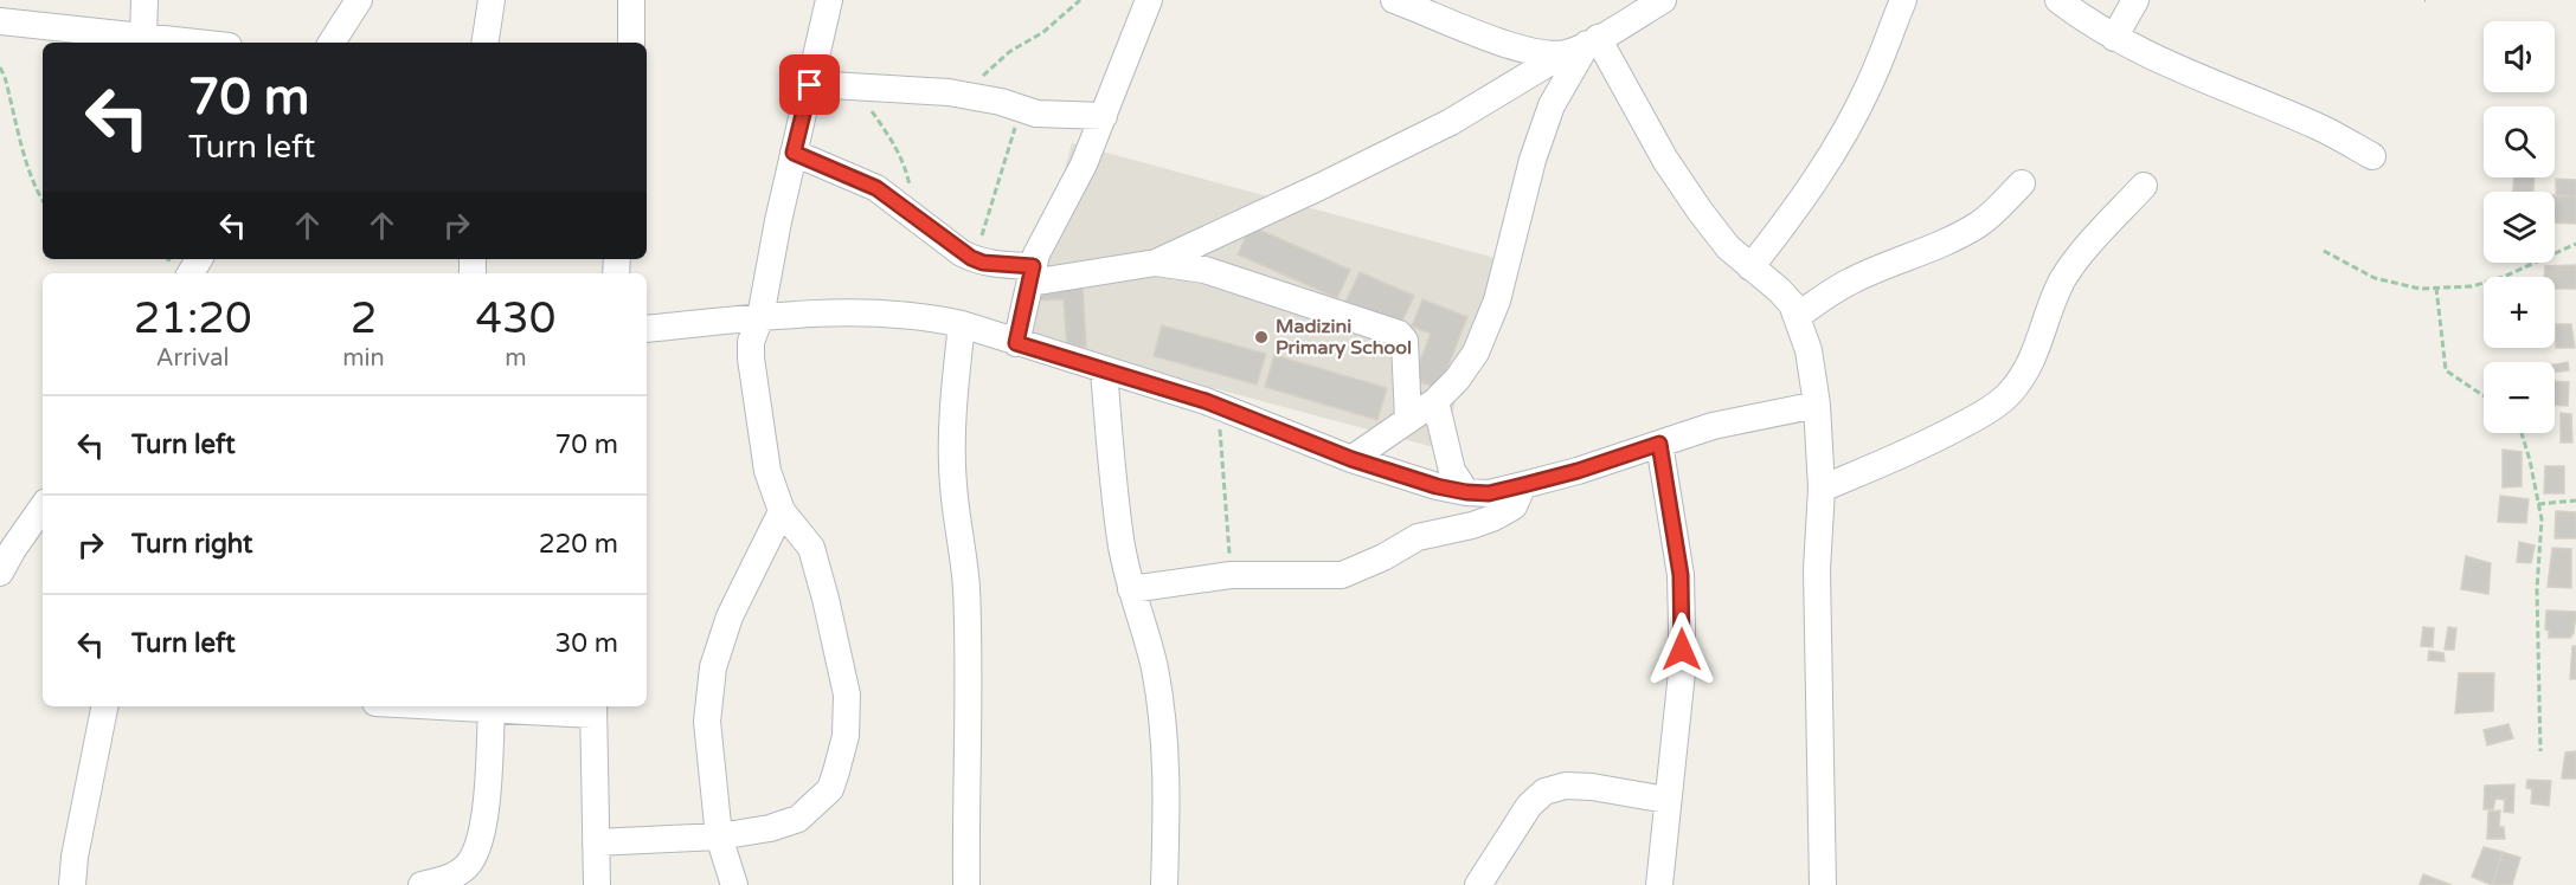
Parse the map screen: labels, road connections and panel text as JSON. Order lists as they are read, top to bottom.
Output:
{
  "places": ["Madizini Primary School"],
  "page": {
    "map_buttons": ["+", "−"],
    "turn": ["70 m", "Turn left"],
    "eta": [
      "21:20",
      "Arrival",
      "2",
      "min",
      "430",
      "m"
    ],
    "list": [
      {
        "name": "Turn left",
        "value": "70 m"
      },
      {
        "name": "Turn right",
        "value": "220 m"
      },
      {
        "name": "Turn left",
        "value": "30 m"
      }
    ]
  }
}
